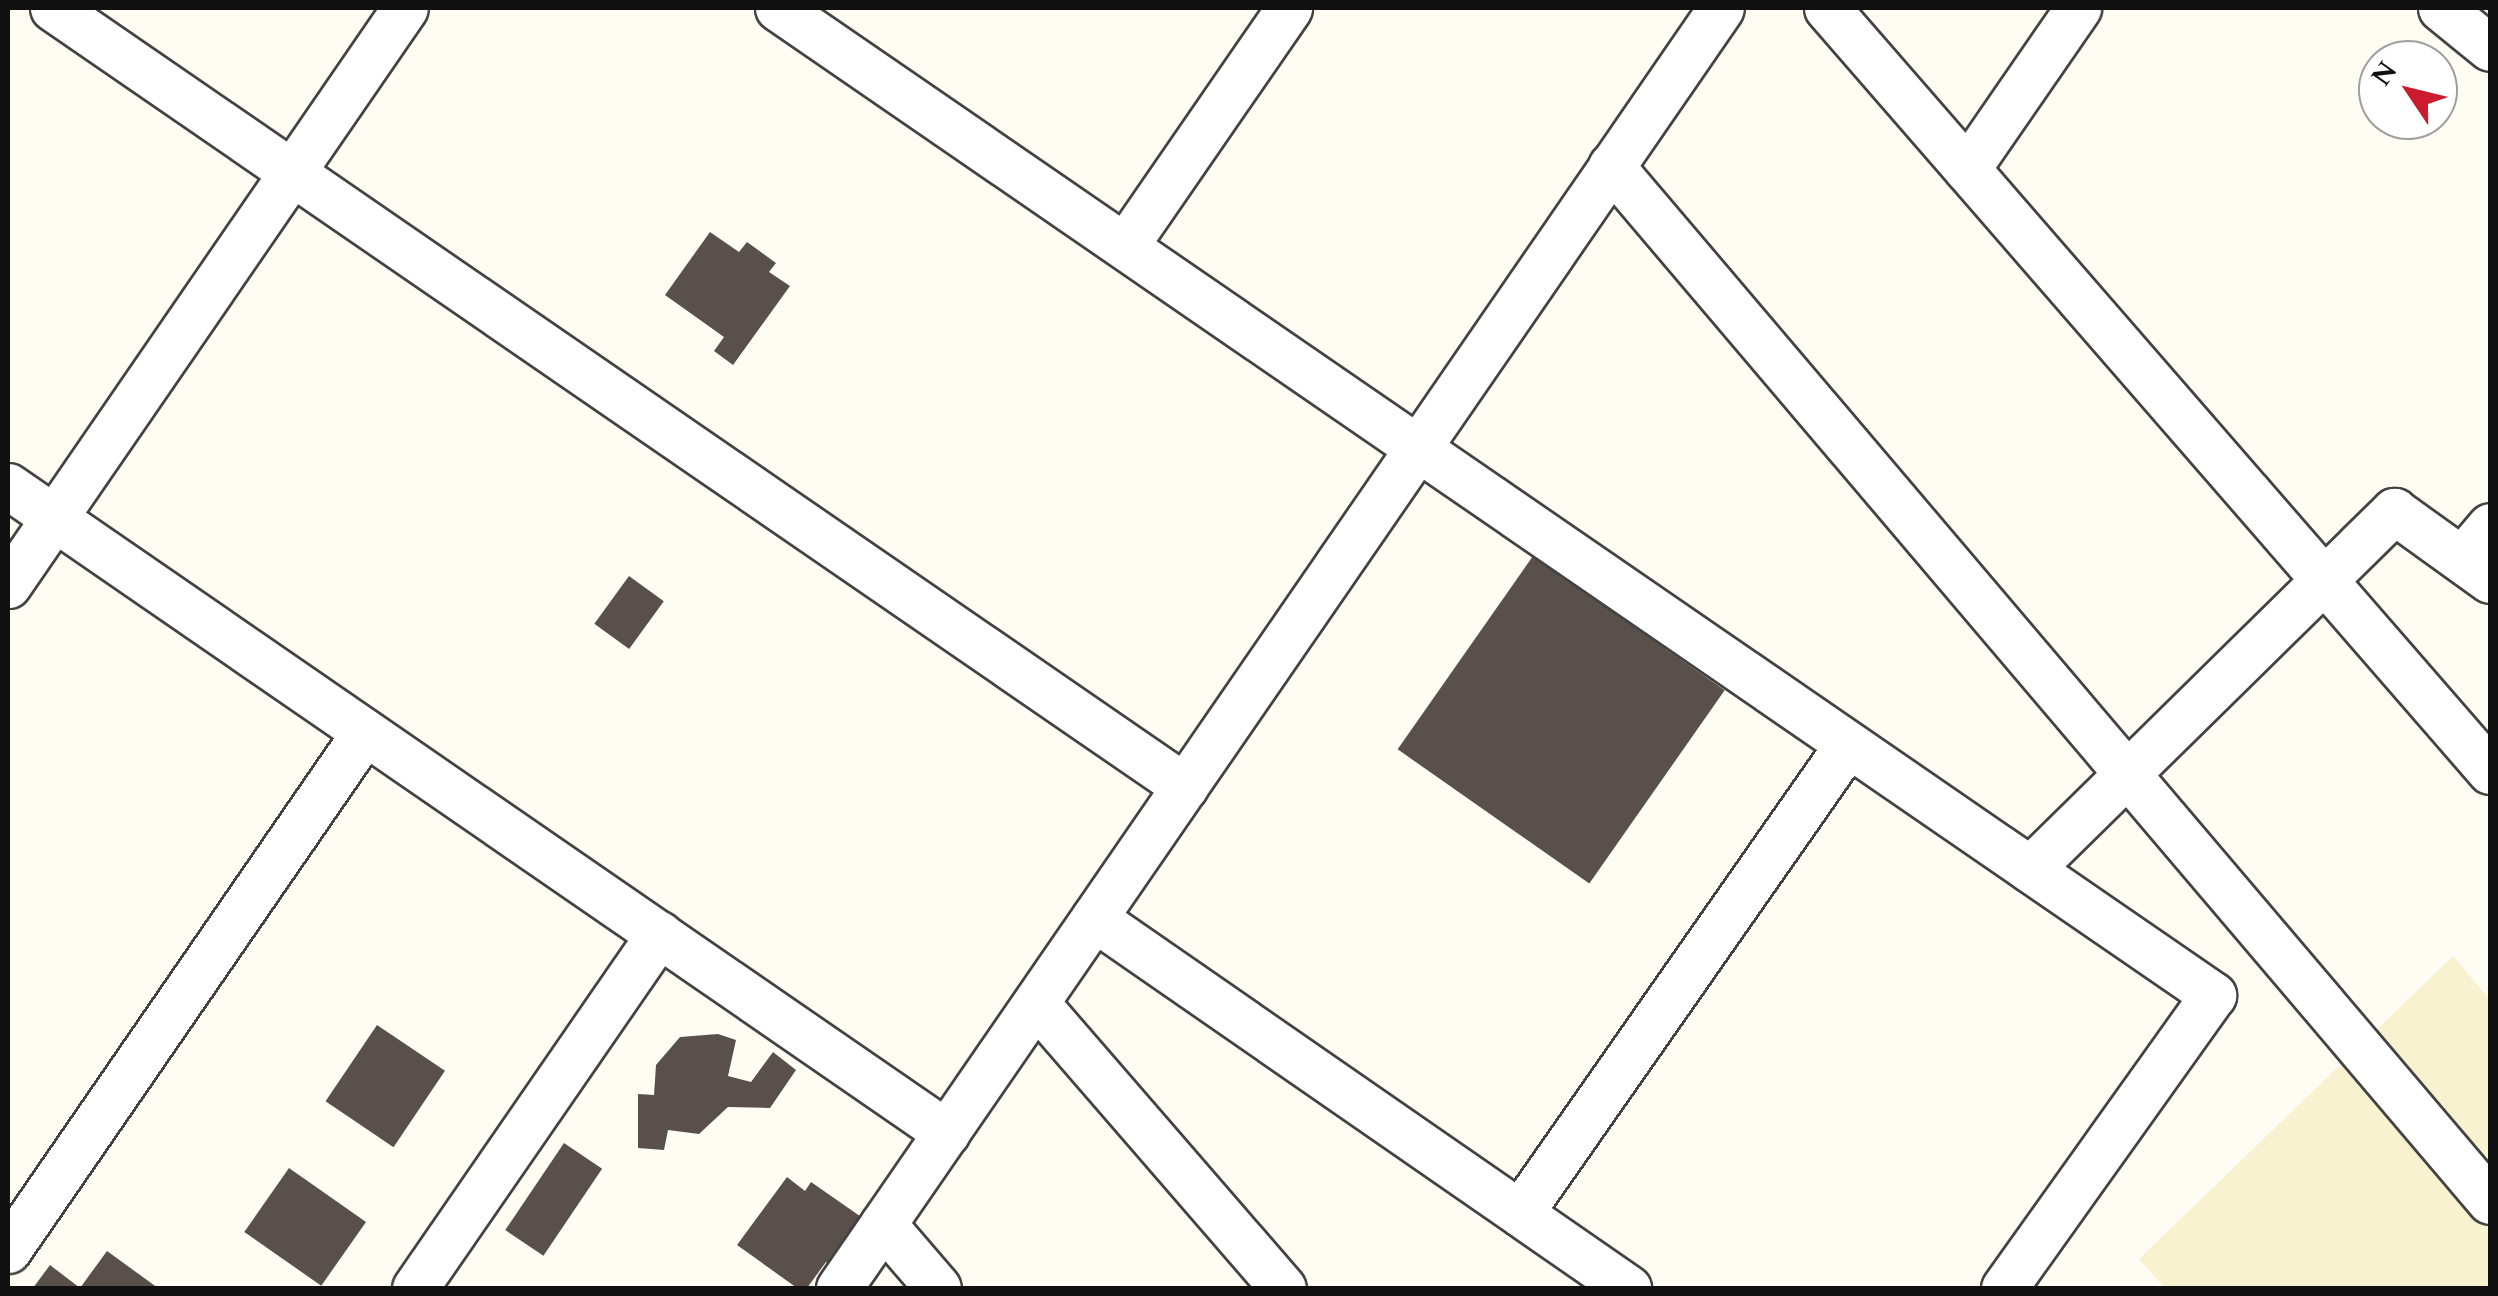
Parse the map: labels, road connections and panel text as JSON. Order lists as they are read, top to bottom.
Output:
{
  "north": "top left"
}
